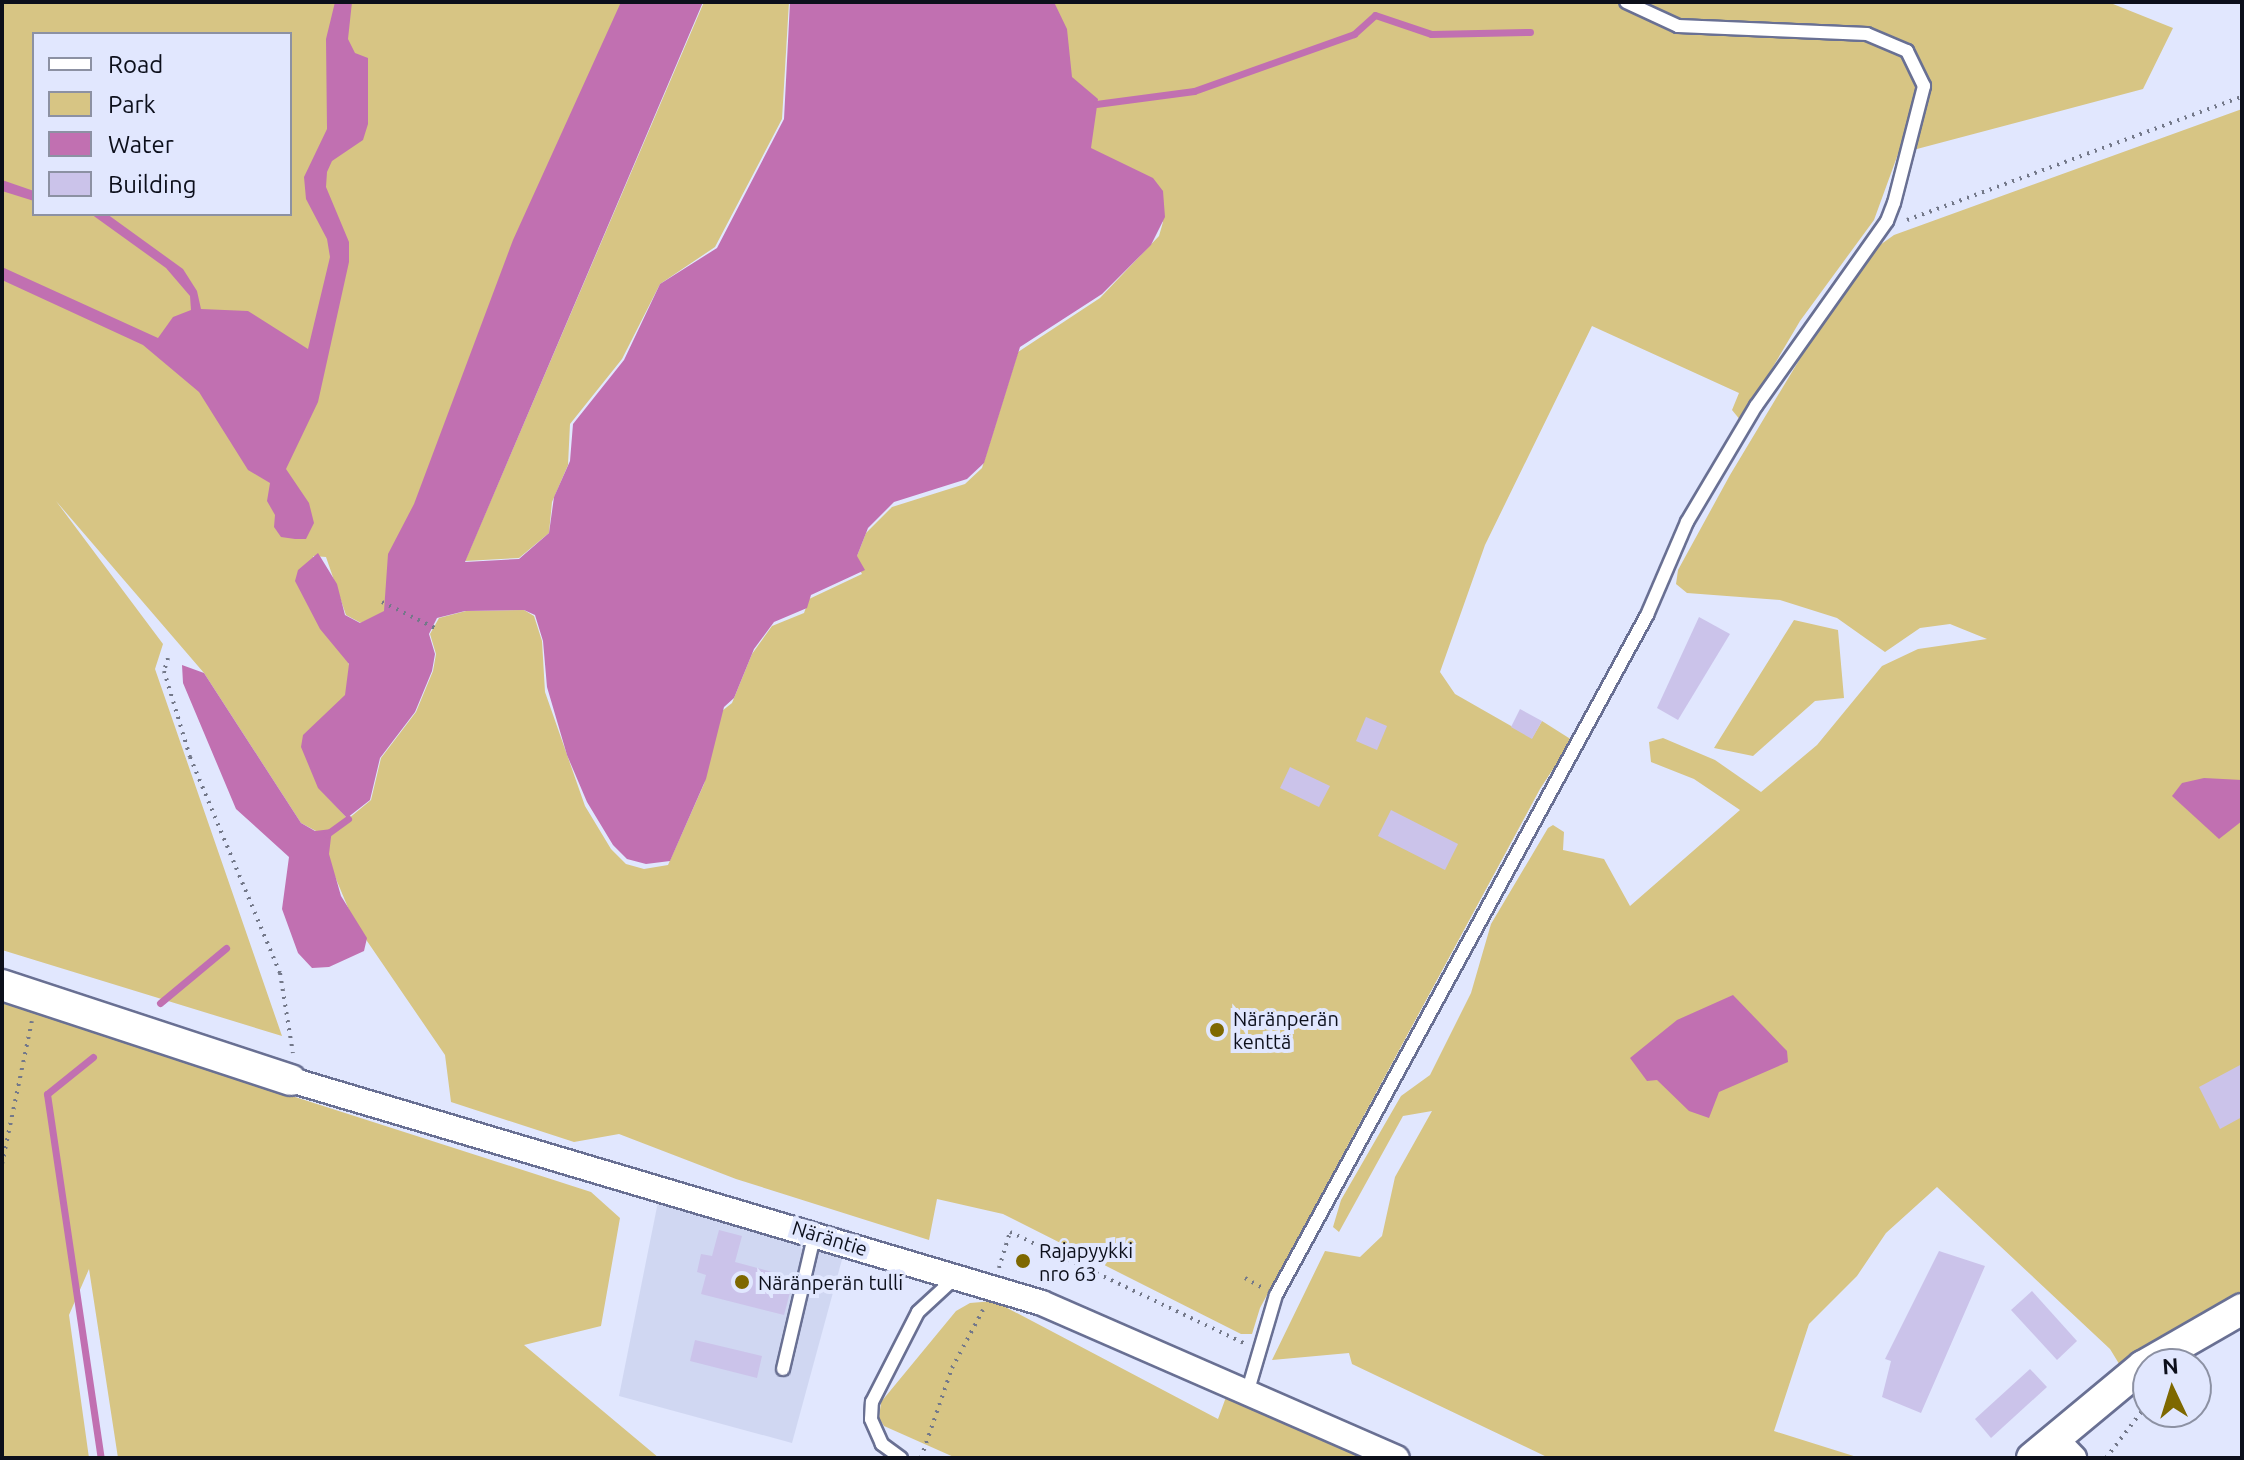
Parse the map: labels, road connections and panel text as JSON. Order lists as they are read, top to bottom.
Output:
{
  "streets": {
    "street": ["Näräntie"]
  },
  "places": ["Näränperän kenttä", "Rajapyykki nro 63", "Näränperän tulli"],
  "legend": [
    "Road",
    "Park",
    "Water",
    "Building"
  ],
  "north": "top"
}
